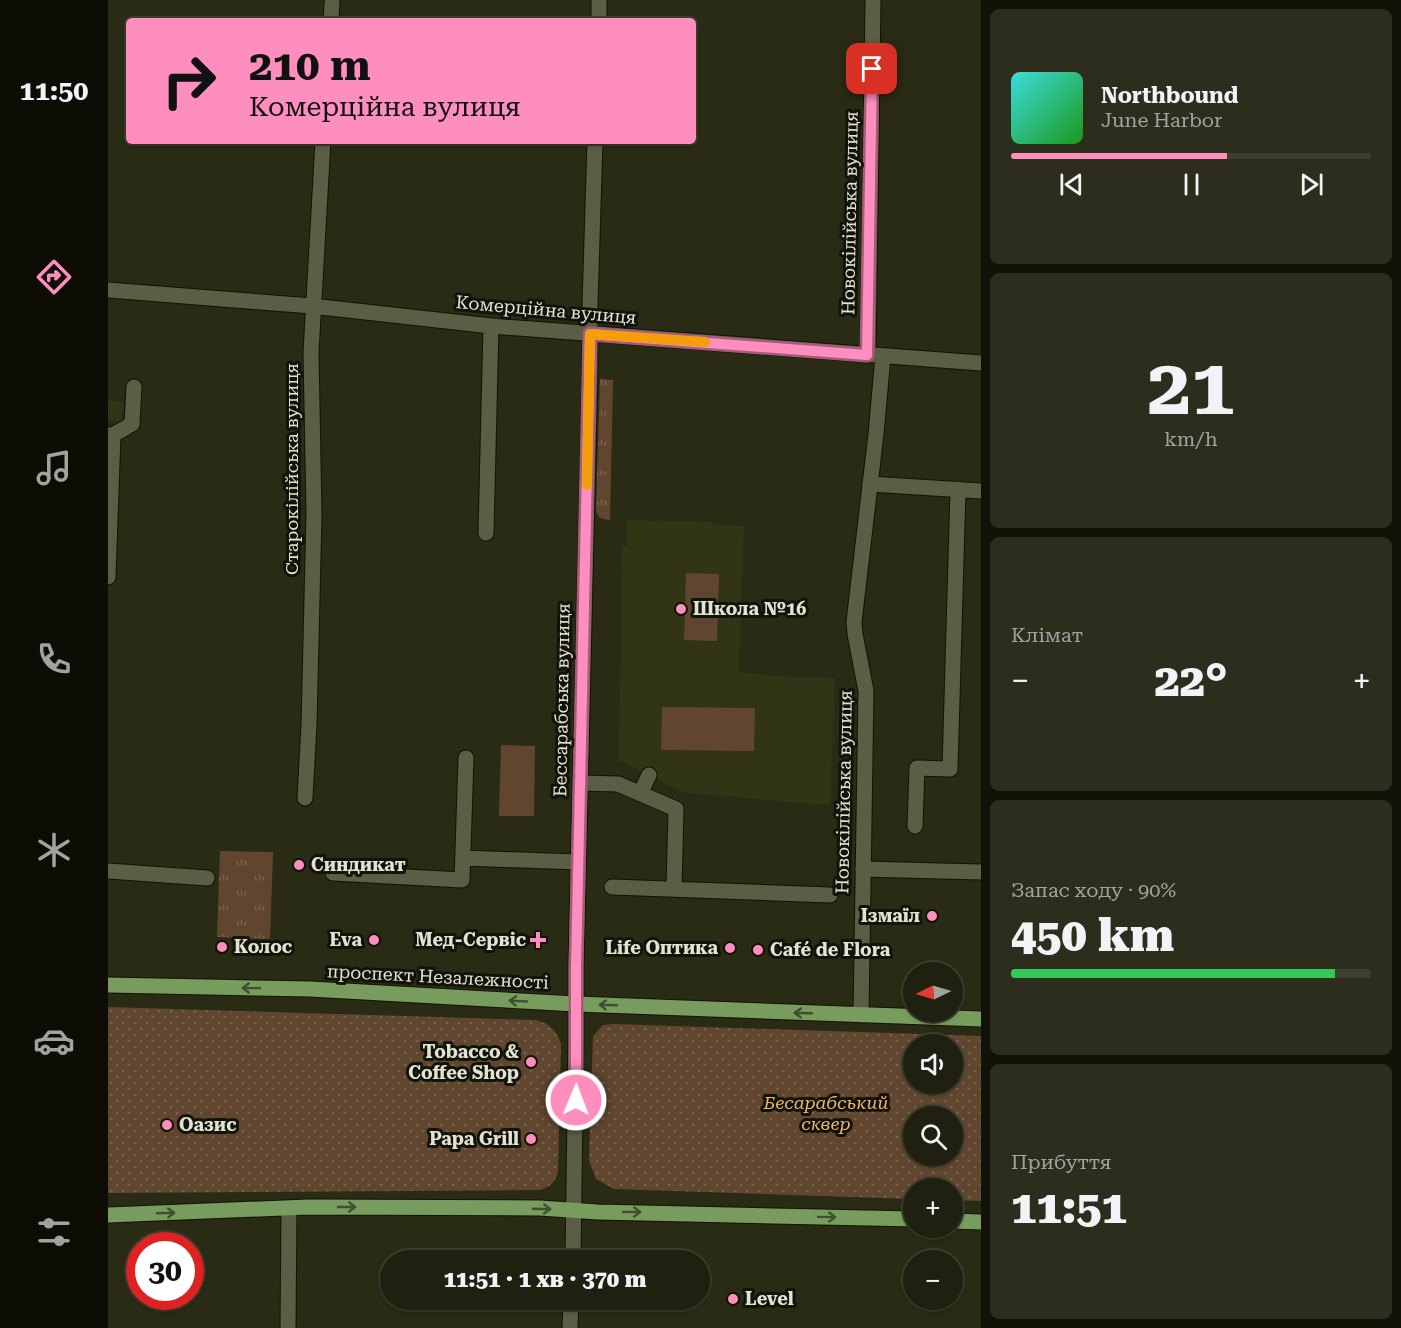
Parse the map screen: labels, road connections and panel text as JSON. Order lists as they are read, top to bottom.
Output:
{
  "streets": {
    "main road": ["проспект Незалежності"],
    "street": [
      "Новокілійська вулиця",
      "Комерційна вулиця",
      "Старокілійська вулиця",
      "Бессарабська вулиця"
    ]
  },
  "crossings": [
    ["Новокілійська вулиця", "Комерційна вулиця"],
    ["Новокілійська вулиця", "проспект Незалежності"],
    ["Комерційна вулиця", "Старокілійська вулиця"],
    ["Комерційна вулиця", "Бессарабська вулиця"],
    ["Бессарабська вулиця", "проспект Незалежності"]
  ],
  "one_way": ["проспект Незалежності"],
  "parks": ["Бесарабський сквер"],
  "places": {
    "other": [
      "Школа №16",
      "Синдикат",
      "Ізмаїл",
      "Eva",
      "Колос",
      "Life Оптика",
      "Café de Flora",
      "Tobacco & Coffee Shop",
      "Оазис",
      "Papa Grill",
      "Level"
    ],
    "health": ["Мед-Сервіс"]
  },
  "north": "left",
  "page": {
    "tabs": "11:50",
    "turn": ["210 m", "Комерційна вулиця"],
    "song": ["Northbound", "June Harbor"],
    "tile": [
      ["21", "km/h"],
      "Клімат",
      ["Запас ходу · 90%", "450 km"],
      ["Прибуття", "11:51"]
    ],
    "heat": ["−", "22°", "+"],
    "map_buttons": ["+", "−"],
    "limit": "30",
    "trip": "11:51 · 1 хв · 370 m"
  }
}
